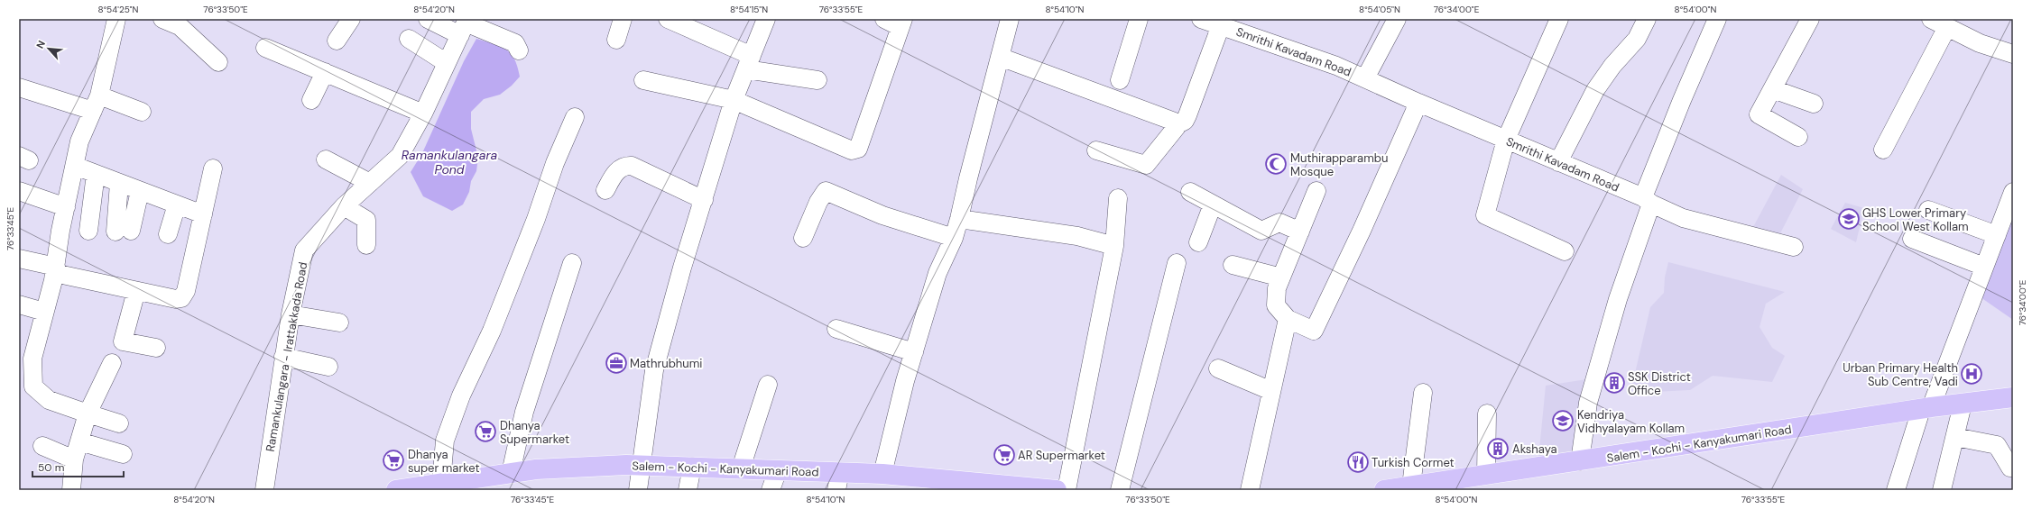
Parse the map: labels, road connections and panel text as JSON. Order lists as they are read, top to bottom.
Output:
{
  "streets": {
    "main road": ["Salem - Kochi - Kanyakumari Road"],
    "street": ["Smrithi Kavadam Road", "Ramankulangara - Irattakkada Road"]
  },
  "water": ["Ramankulangara Pond"],
  "places": {
    "mosque": ["Muthirapparambu Mosque"],
    "school or university": ["GHS Lower Primary School West Kollam", "Kendriya Vidhyalayam Kollam"],
    "office": ["Mathrubhumi"],
    "hospital": ["Urban Primary Health Sub Centre, Vadi"],
    "building": ["SSK District Office", "Akshaya"],
    "supermarket": ["Dhanya Supermarket", "AR Supermarket", "Dhanya super market"],
    "restaurant": ["Turkish Cormet"]
  },
  "scale_bar": "50 m",
  "north": "top left",
  "coordinates": [
    "8°54'25\"N",
    "76°33'50\"E",
    "8°54'20\"N",
    "8°54'15\"N",
    "76°33'55\"E",
    "8°54'10\"N",
    "8°54'05\"N",
    "76°34'00\"E",
    "8°54'00\"N",
    "76°33'45\"E"
  ]
}
